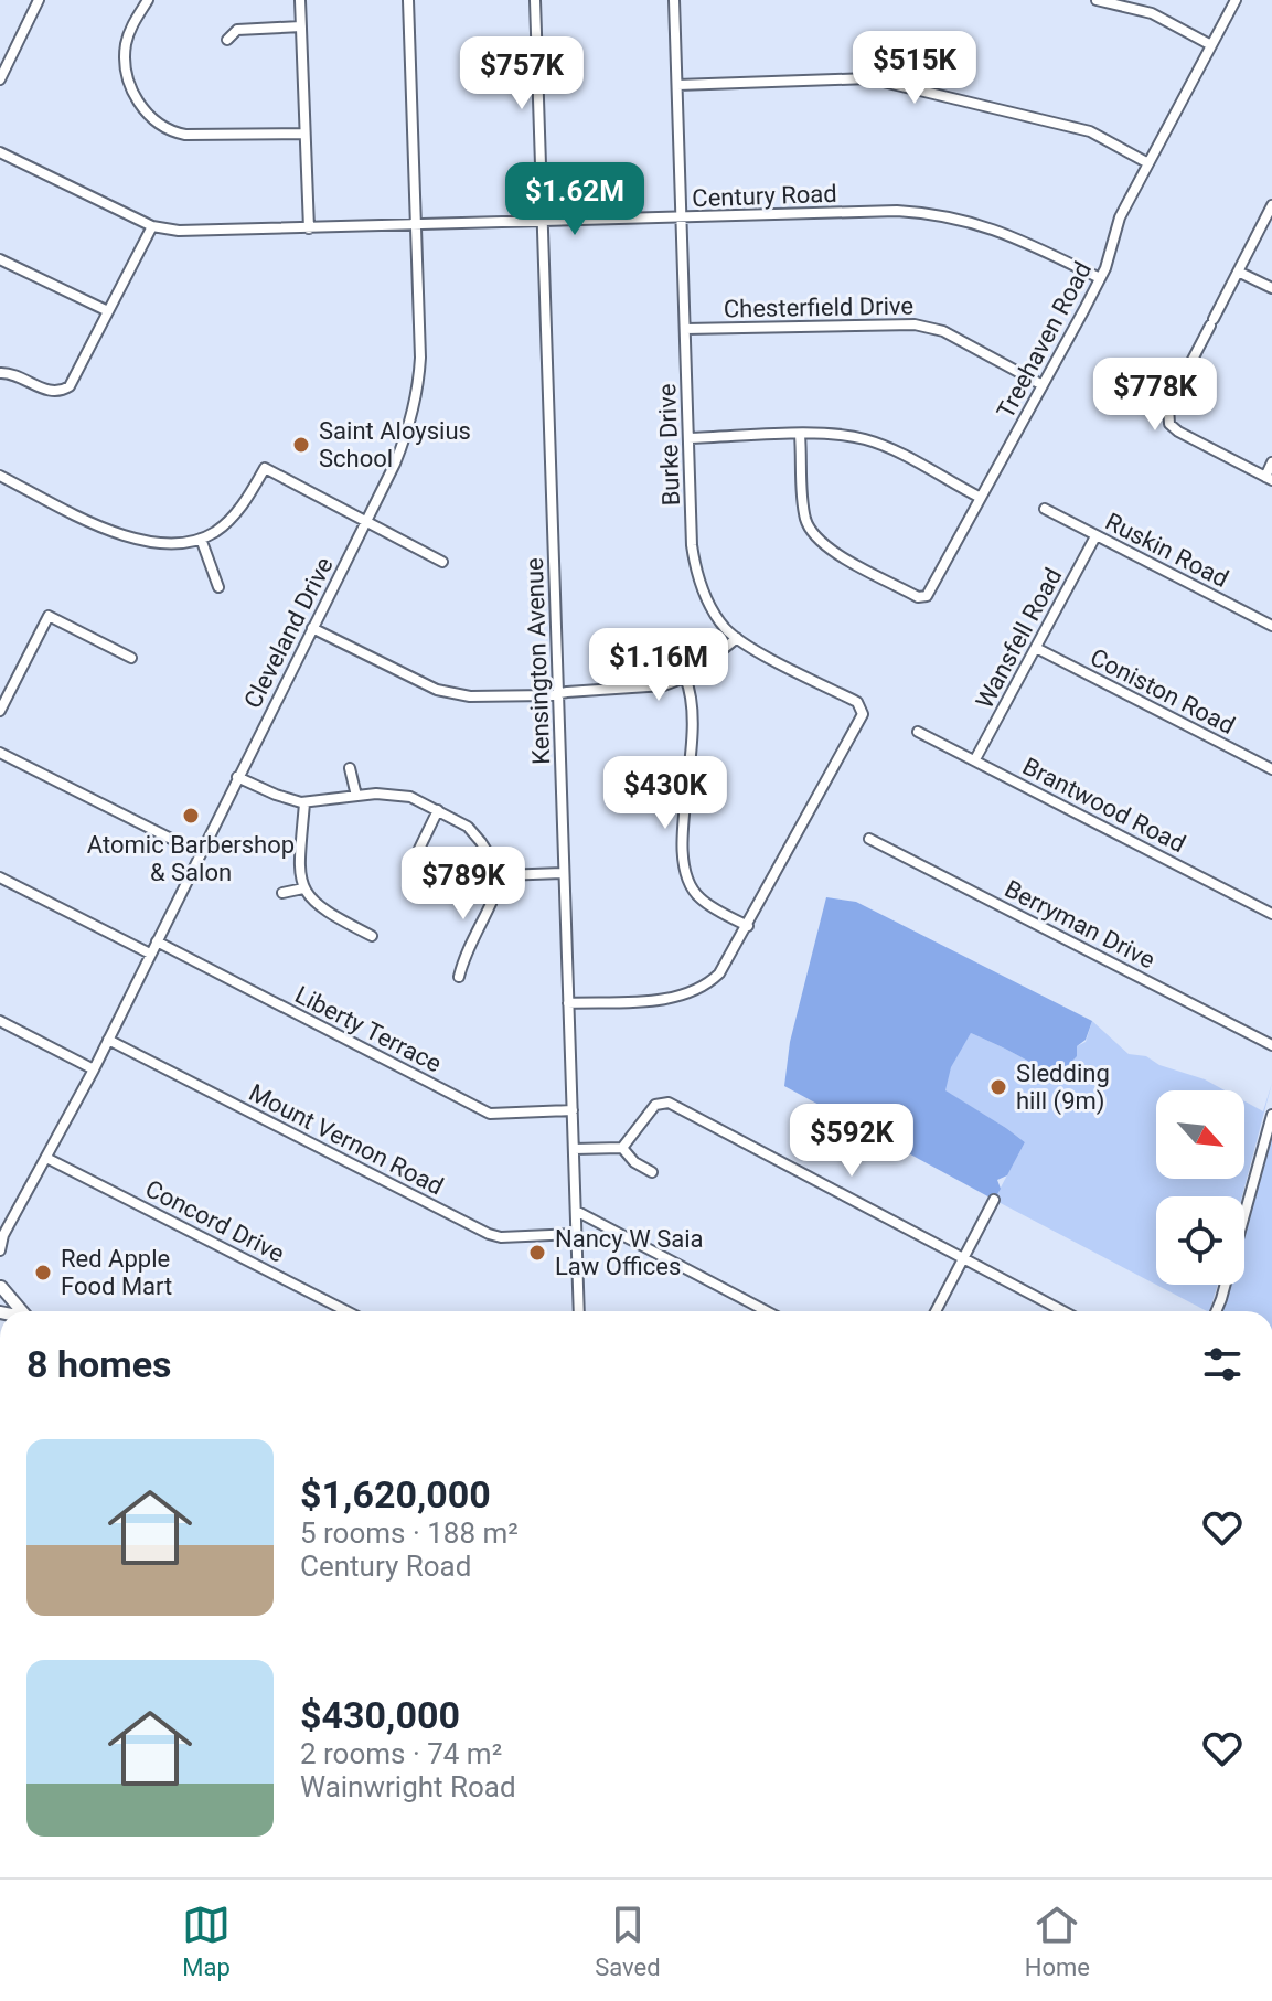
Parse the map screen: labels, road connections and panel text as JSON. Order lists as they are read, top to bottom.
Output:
{
  "streets": {
    "street": [
      "Century Road",
      "Chesterfield Drive",
      "Treehaven Road",
      "Burke Drive",
      "Ruskin Road",
      "Cleveland Drive",
      "Wansfell Road",
      "Kensington Avenue",
      "Coniston Road",
      "Brantwood Road",
      "Berryman Drive",
      "Liberty Terrace",
      "Mount Vernon Road",
      "Concord Drive"
    ]
  },
  "crossings": [
    ["Century Road", "Treehaven Road"],
    ["Century Road", "Burke Drive"],
    ["Century Road", "Cleveland Drive"],
    ["Century Road", "Kensington Avenue"],
    ["Chesterfield Drive", "Treehaven Road"],
    ["Chesterfield Drive", "Burke Drive"],
    ["Ruskin Road", "Wansfell Road"],
    ["Cleveland Drive", "Liberty Terrace"],
    ["Cleveland Drive", "Mount Vernon Road"],
    ["Cleveland Drive", "Concord Drive"],
    ["Wansfell Road", "Coniston Road"],
    ["Wansfell Road", "Brantwood Road"],
    ["Kensington Avenue", "Liberty Terrace"],
    ["Kensington Avenue", "Mount Vernon Road"]
  ],
  "places": [
    "Saint Aloysius School",
    "Atomic Barbershop & Salon",
    "Sledding hill (9m)",
    "Nancy W Saia Law Offices",
    "Red Apple Food Mart"
  ],
  "north": "bottom right",
  "page": {
    "price": [
      "$515K",
      "$757K",
      "$1.62M",
      "$778K",
      "$1.16M",
      "$430K",
      "$789K",
      "$592K"
    ],
    "heading": "8 homes",
    "list": [
      {
        "name": "$1,620,000",
        "note": "5 rooms · 188 m² · Century Road"
      },
      {
        "name": "$430,000",
        "note": "2 rooms · 74 m² · Wainwright Road"
      }
    ],
    "tabs": ["Map", "Saved", "Home"]
  }
}
